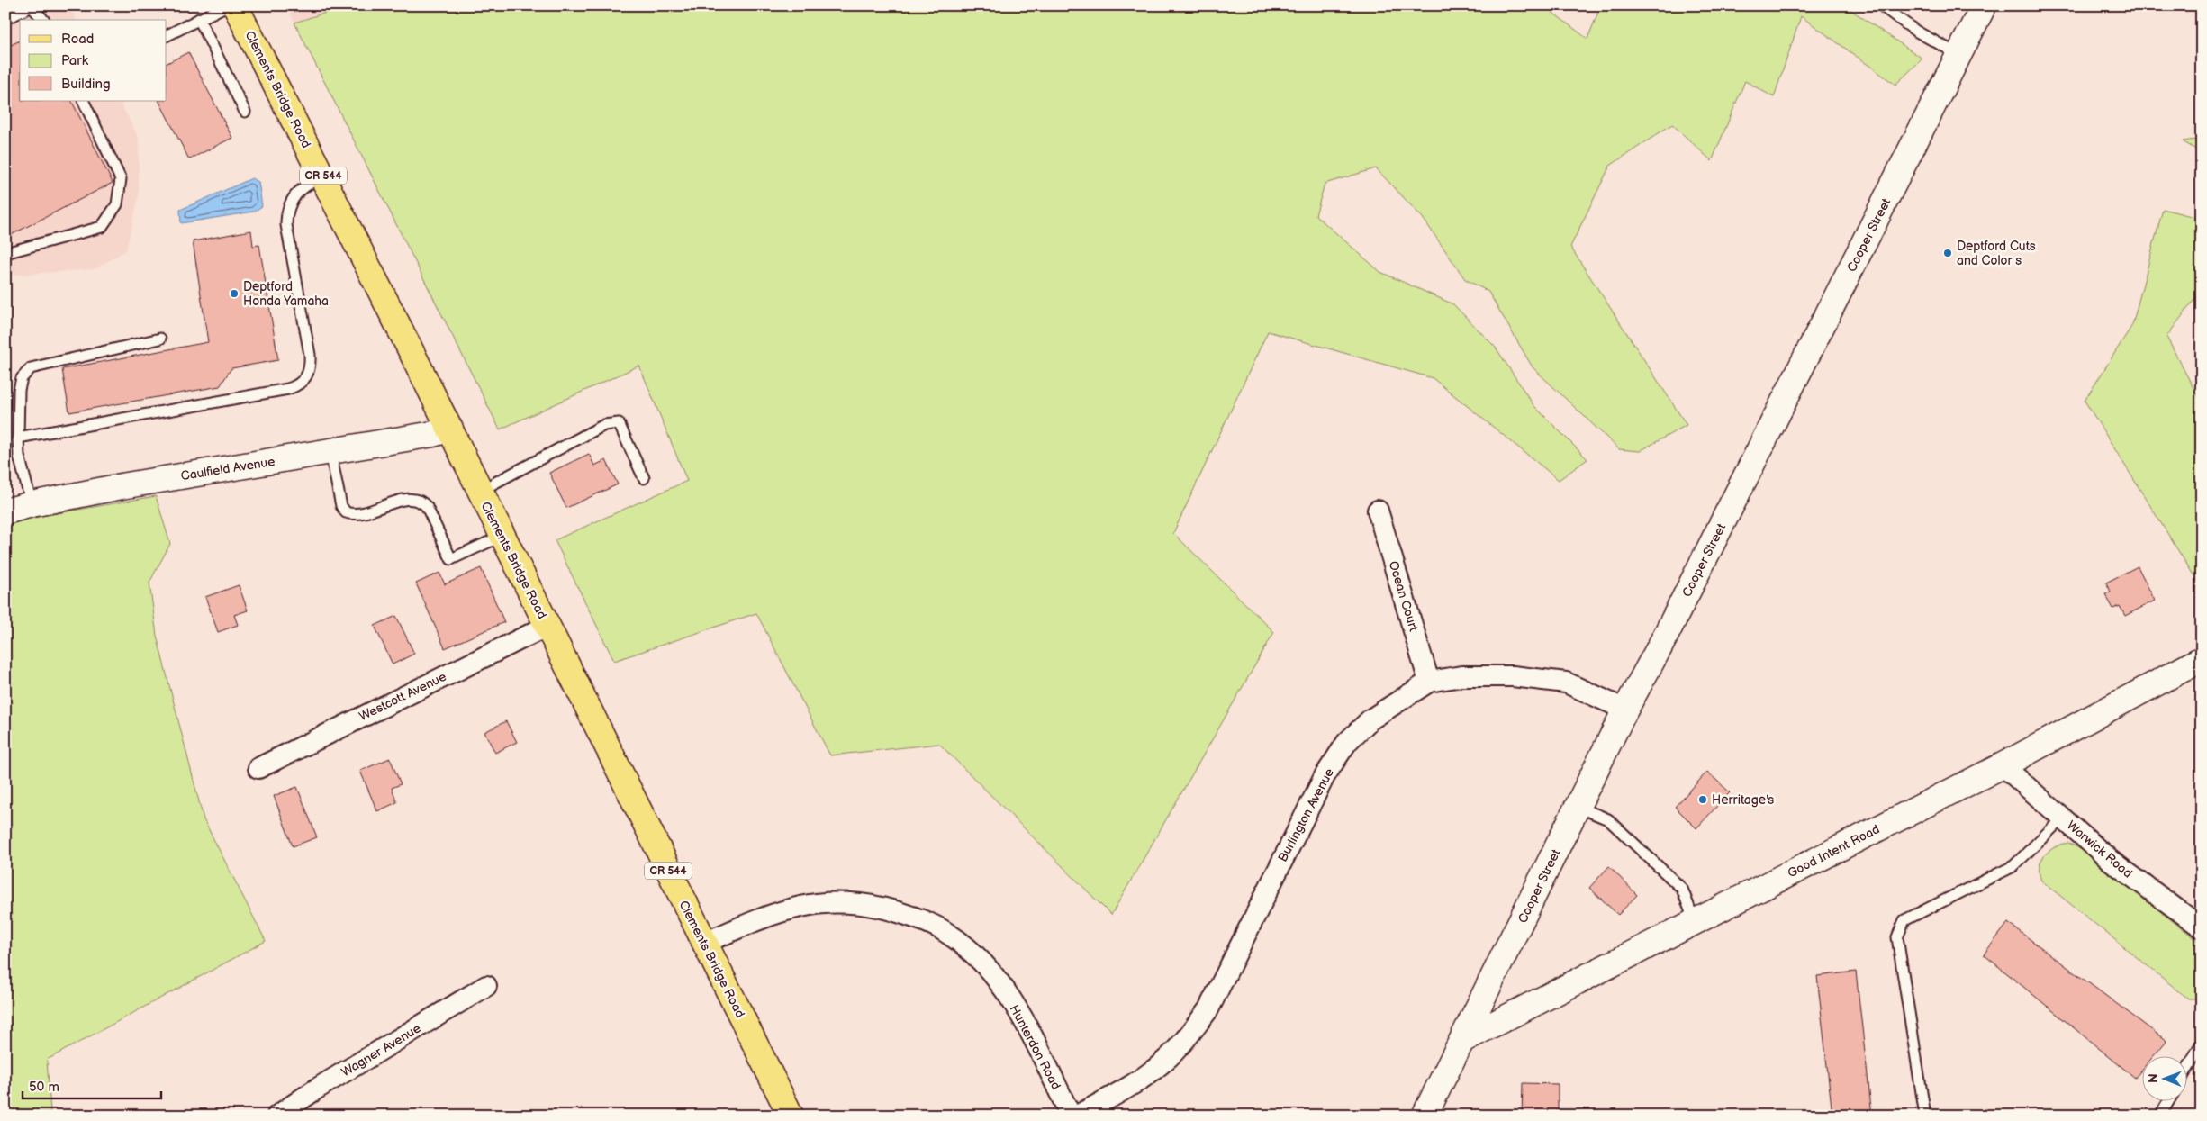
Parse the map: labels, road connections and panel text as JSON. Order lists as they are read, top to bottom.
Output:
{
  "streets": {
    "main road": [
      "Clements Bridge Road",
      "CR 544",
      "Cooper Street",
      "Caulfield Avenue",
      "Good Intent Road"
    ],
    "street": [
      "Ocean Court",
      "Westcott Avenue",
      "Burlington Avenue",
      "Warwick Road",
      "Hunterdon Road",
      "Wagner Avenue"
    ]
  },
  "crossings": [
    ["Clements Bridge Road", "Caulfield Avenue"],
    ["Clements Bridge Road", "Westcott Avenue"],
    ["Clements Bridge Road", "Hunterdon Road"],
    ["Cooper Street", "Burlington Avenue"],
    ["Cooper Street", "Good Intent Road"],
    ["Ocean Court", "Burlington Avenue"],
    ["Warwick Road", "Good Intent Road"]
  ],
  "places": ["Deptford Cuts and Color s", "Deptford Honda Yamaha", "Herritage's"],
  "legend": ["Road", "Park", "Building"],
  "scale_bar": "50 m",
  "north": "left"
}
